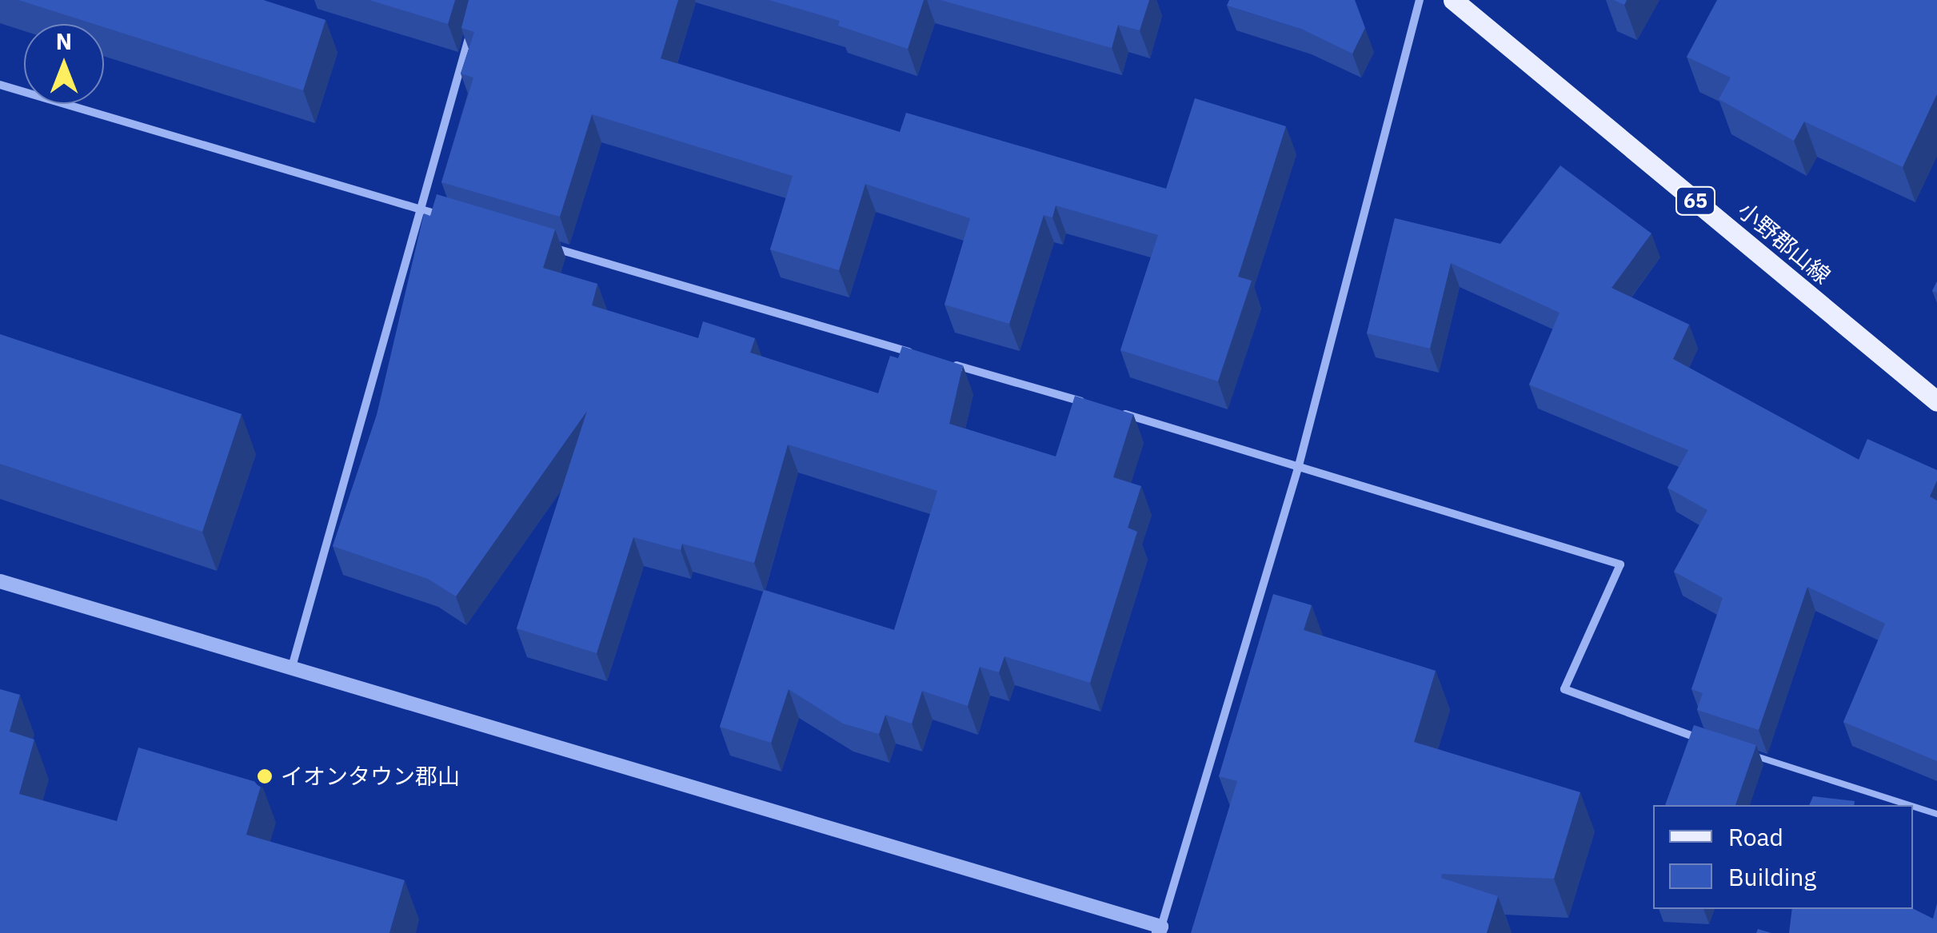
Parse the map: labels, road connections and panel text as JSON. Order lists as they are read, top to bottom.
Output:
{
  "streets": {
    "main road": ["65", "小野郡山線"]
  },
  "places": ["イオンタウン郡山"],
  "legend": ["Road", "Building"],
  "north": "top"
}
